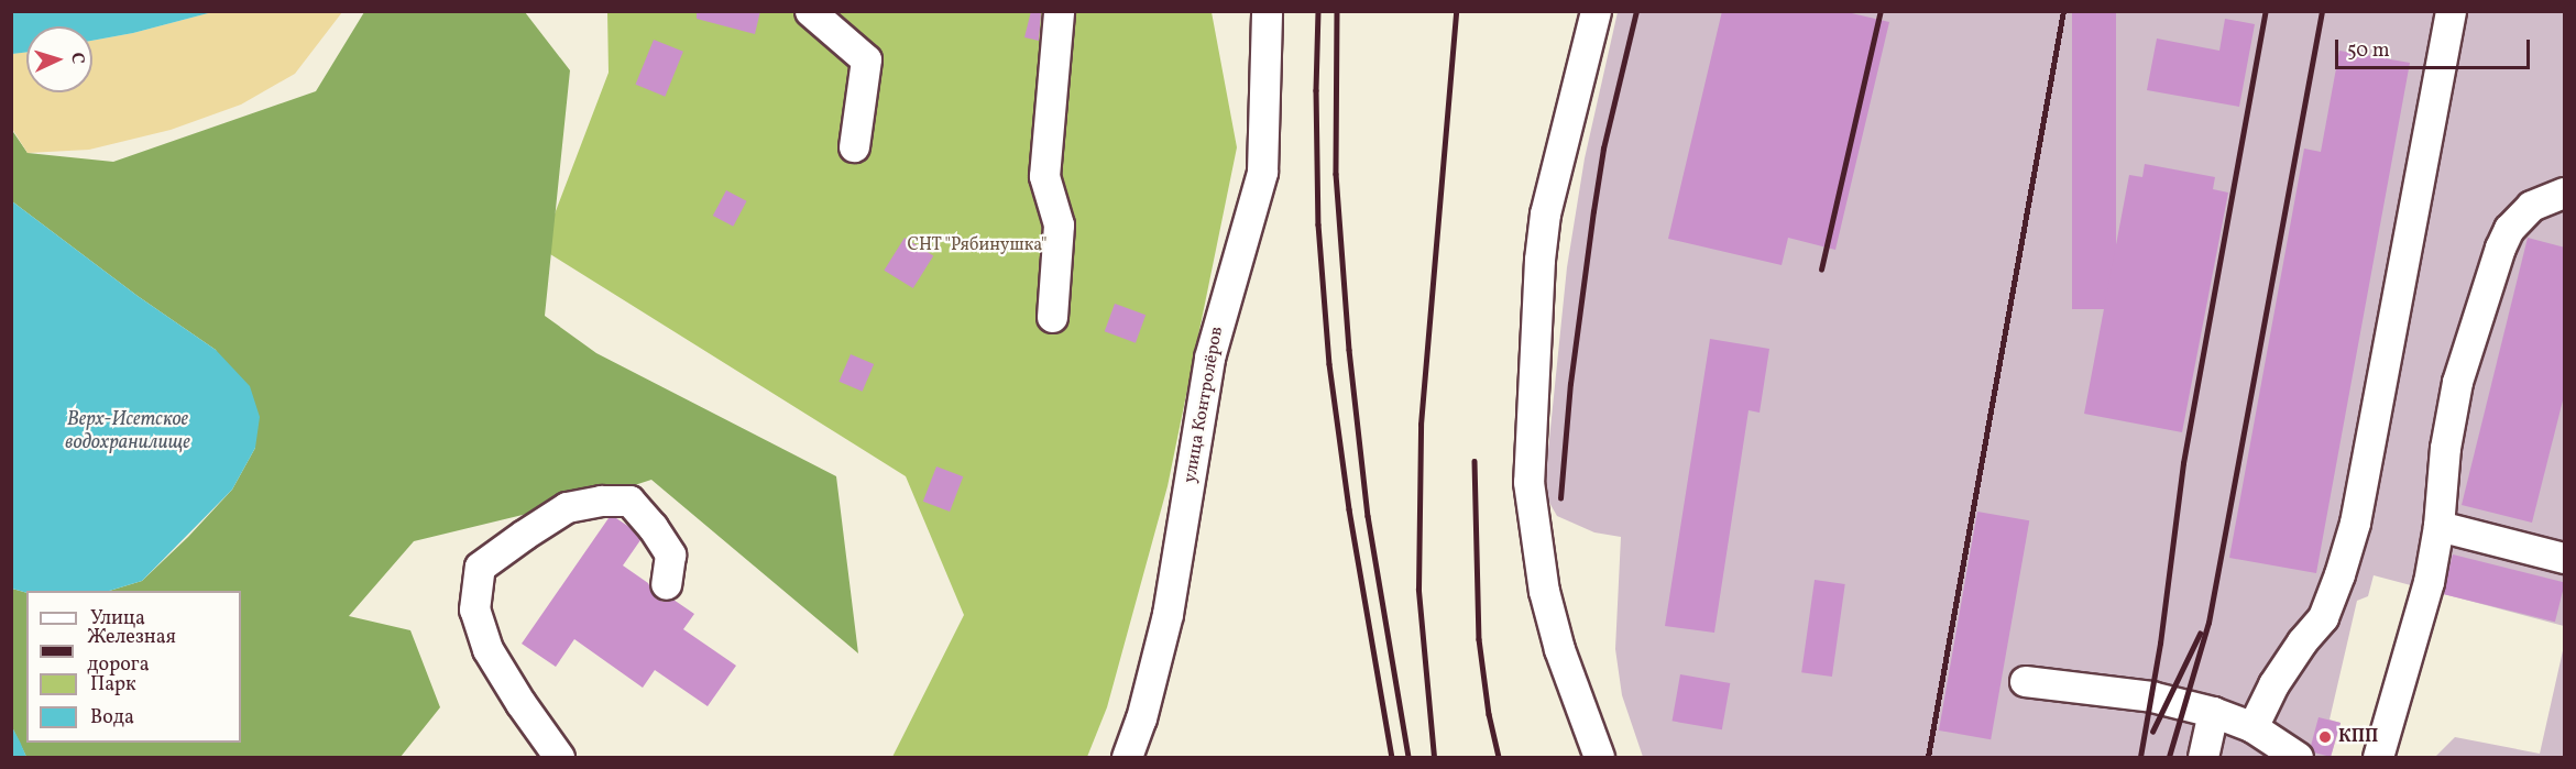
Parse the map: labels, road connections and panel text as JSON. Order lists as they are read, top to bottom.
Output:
{
  "streets": {
    "street": ["улица Контролёров"]
  },
  "water": ["Верх-Исетское водохранилище"],
  "parks": ["СНТ \"Рябинушка\""],
  "places": ["КПП"],
  "legend": [
    "Улица",
    "Железная дорога",
    "Парк",
    "Вода"
  ],
  "scale_bar": "50 m",
  "north": "right"
}
